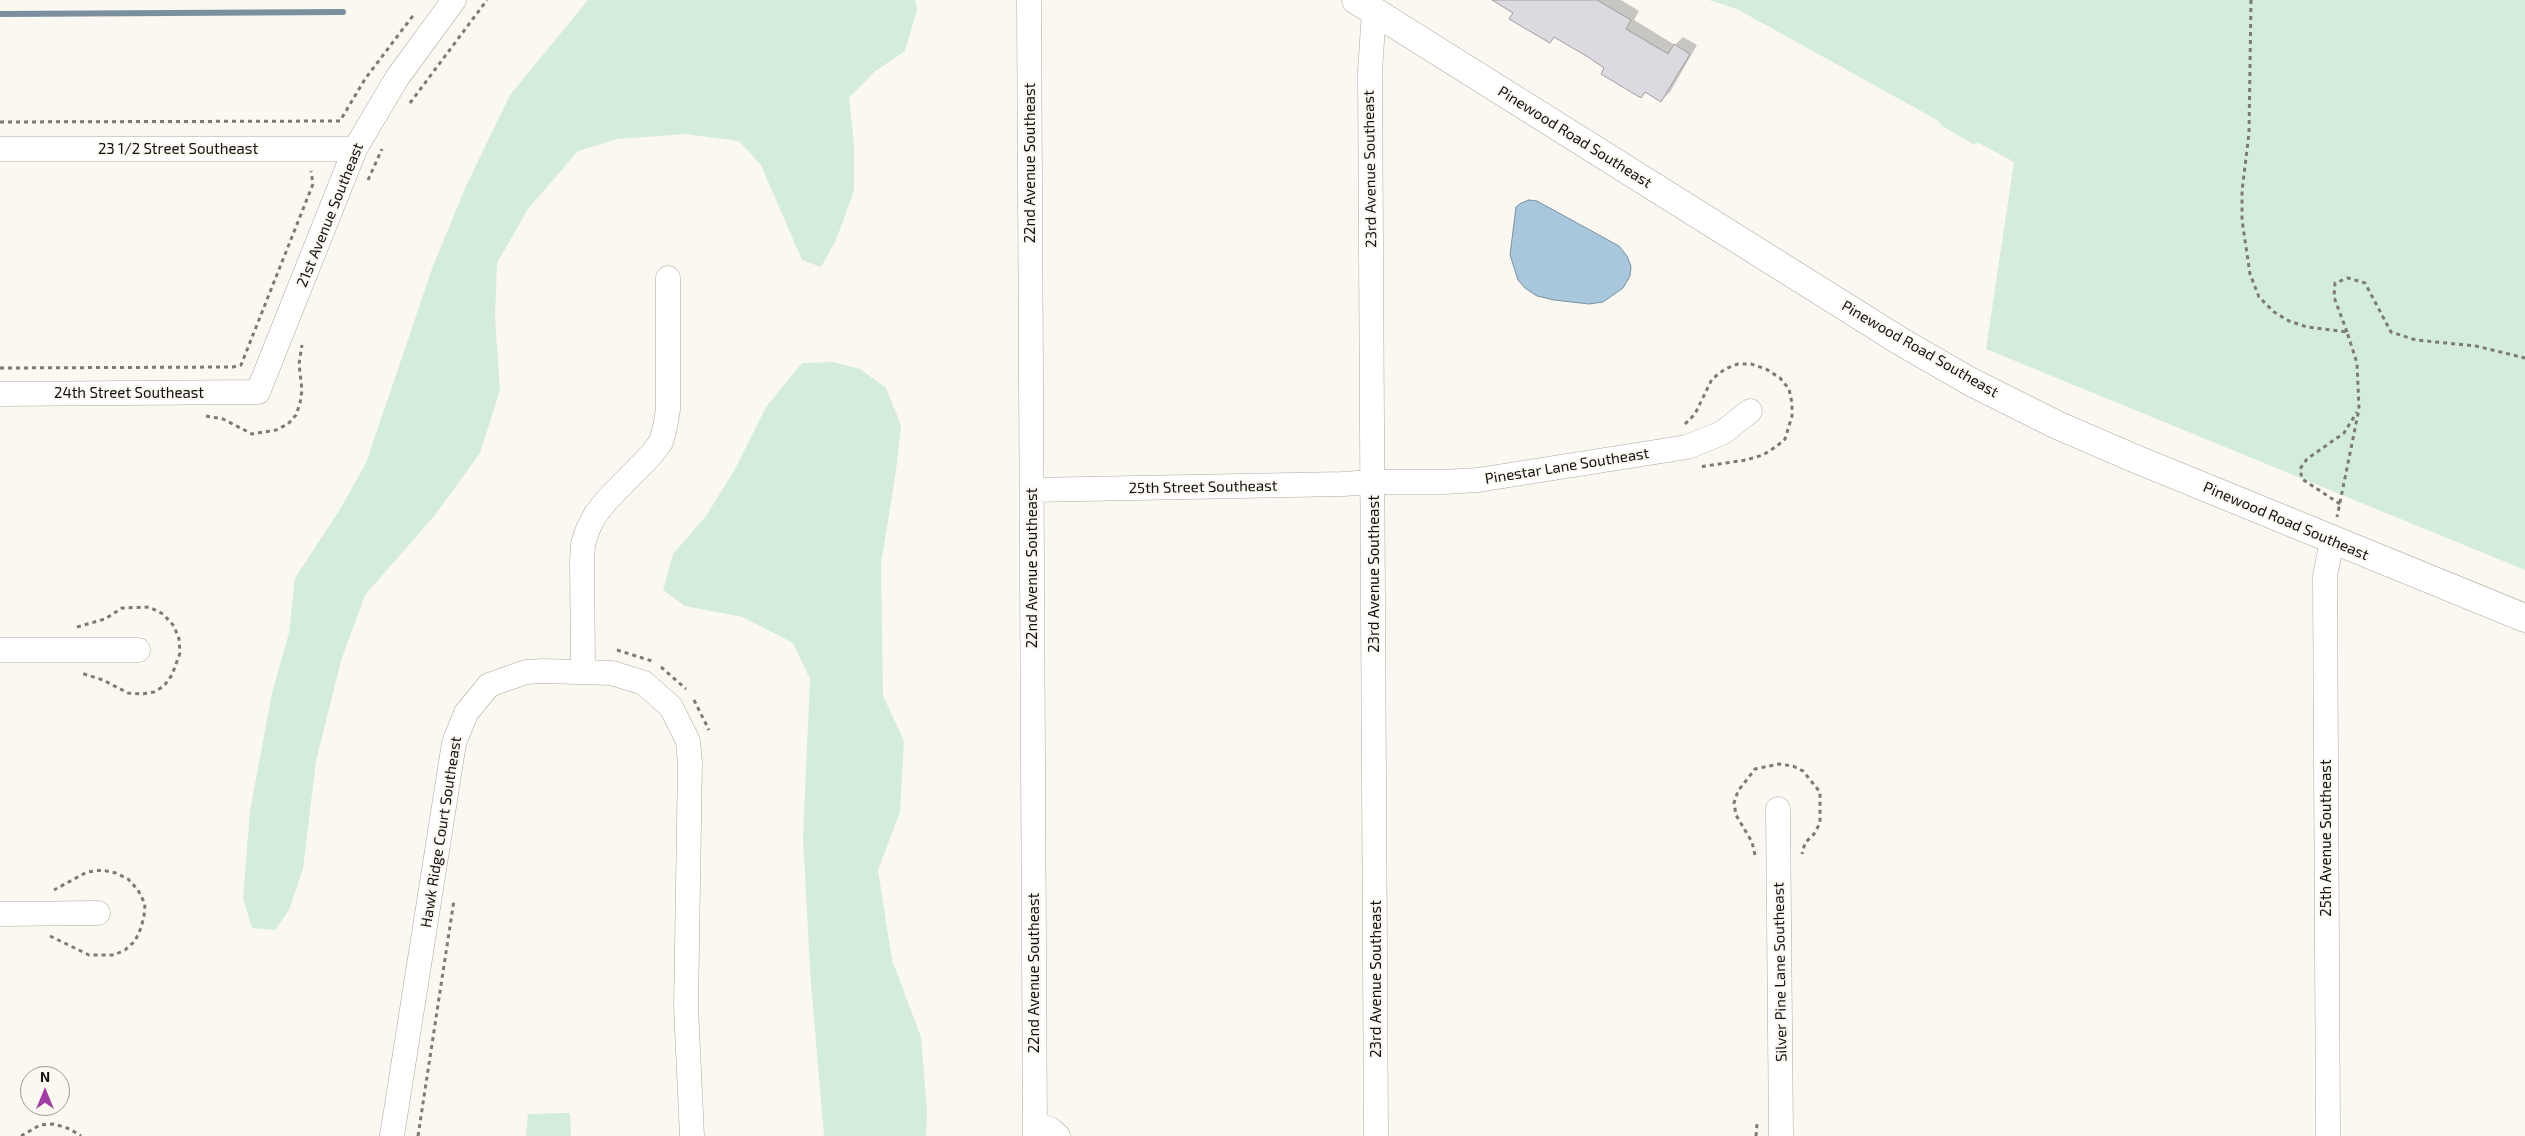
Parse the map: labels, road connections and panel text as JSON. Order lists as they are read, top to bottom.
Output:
{
  "streets": {
    "street": [
      "Pinewood Road Southeast",
      "23 1/2 Street Southeast",
      "22nd Avenue Southeast",
      "23rd Avenue Southeast",
      "21st Avenue Southeast",
      "24th Street Southeast",
      "Pinestar Lane Southeast",
      "25th Street Southeast",
      "Hawk Ridge Court Southeast",
      "25th Avenue Southeast",
      "Silver Pine Lane Southeast"
    ]
  },
  "crossings": [
    ["Pinewood Road Southeast", "23rd Avenue Southeast"],
    ["Pinewood Road Southeast", "25th Avenue Southeast"],
    ["23 1/2 Street Southeast", "21st Avenue Southeast"],
    ["22nd Avenue Southeast", "25th Street Southeast"],
    ["23rd Avenue Southeast", "Pinestar Lane Southeast"],
    ["23rd Avenue Southeast", "25th Street Southeast"],
    ["21st Avenue Southeast", "24th Street Southeast"],
    ["Pinestar Lane Southeast", "25th Street Southeast"]
  ],
  "north": "top"
}
